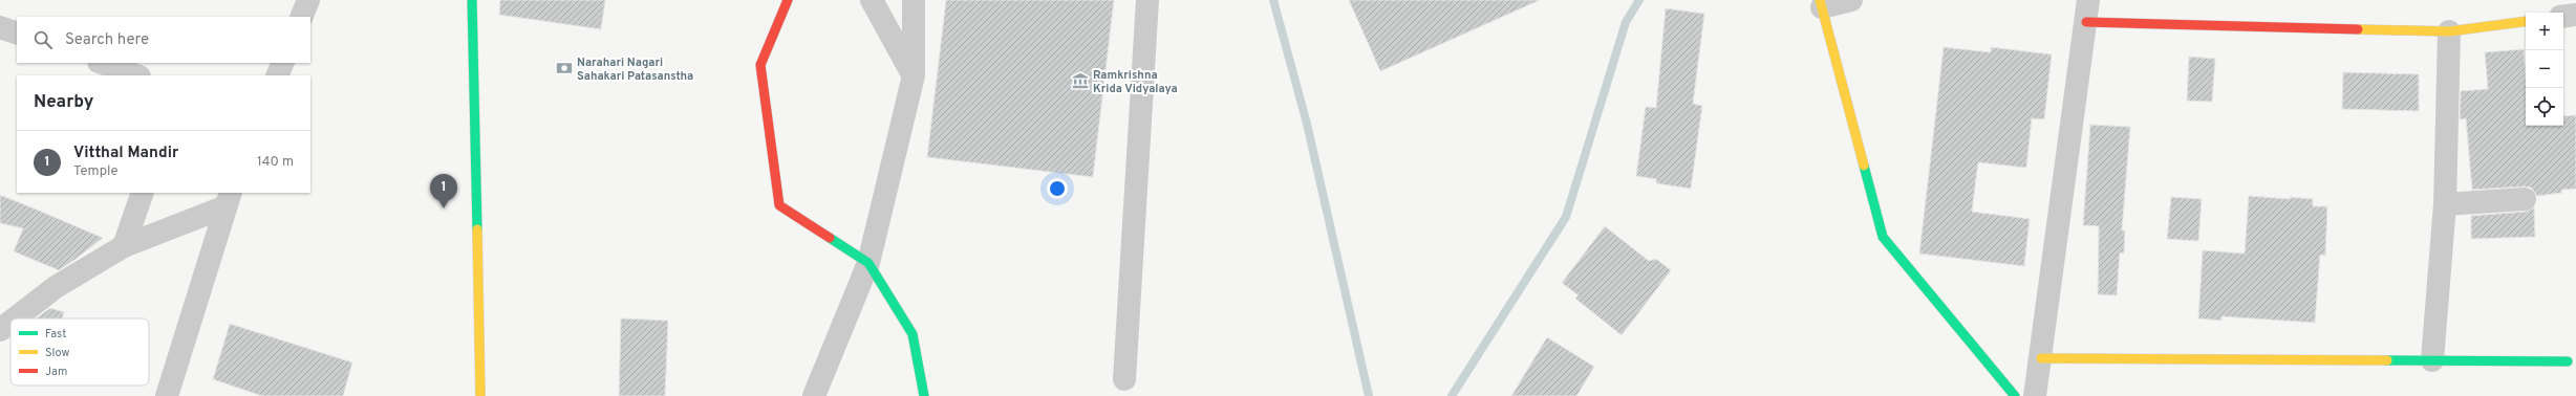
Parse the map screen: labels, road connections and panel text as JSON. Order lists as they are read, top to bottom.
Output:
{
  "places": {
    "bank": ["Narahari Nagari Sahakari Patasanstha"],
    "museum": ["Ramkrishna Krida Vidyalaya"]
  },
  "legend": ["Fast", "Slow", "Jam"],
  "page": {
    "map_buttons": ["+", "−"],
    "search": "Search here",
    "heading": "Nearby",
    "list": [
      {
        "mark": "1",
        "name": "Vitthal Mandir",
        "note": "Temple",
        "value": "140 m"
      }
    ],
    "pins": "1"
  }
}
